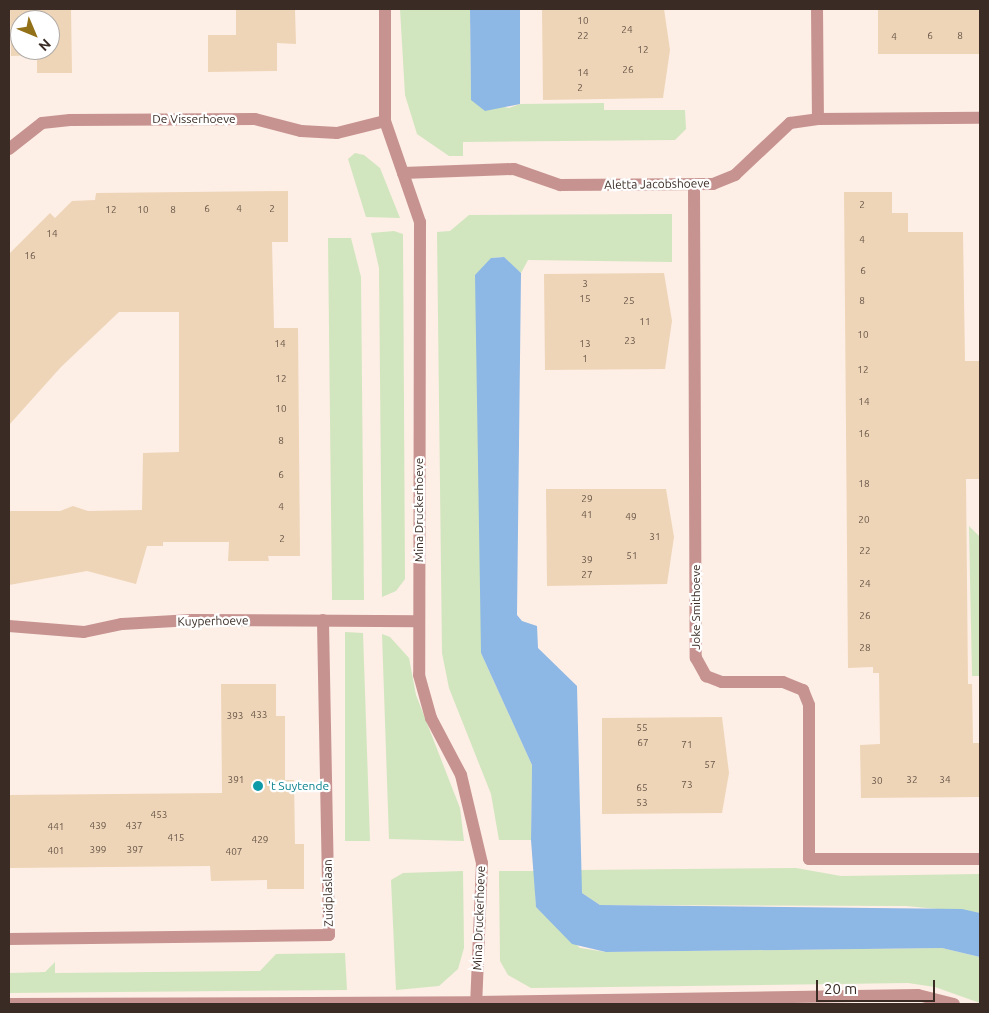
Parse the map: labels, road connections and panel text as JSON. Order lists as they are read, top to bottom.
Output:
{
  "streets": {
    "street": [
      "De Visserhoeve",
      "Aletta Jacobshoeve",
      "Mina Druckerhoeve",
      "Joke Smithoeve",
      "Kuyperhoeve",
      "Zuidplaslaan"
    ]
  },
  "crossings": [
    ["De Visserhoeve", "Mina Druckerhoeve"],
    ["Aletta Jacobshoeve", "Mina Druckerhoeve"],
    ["Aletta Jacobshoeve", "Joke Smithoeve"],
    ["Mina Druckerhoeve", "Kuyperhoeve"],
    ["Kuyperhoeve", "Zuidplaslaan"]
  ],
  "places": ["'t Suytende"],
  "house_numbers": [
    "10",
    "24",
    "22",
    "6",
    "8",
    "4",
    "12",
    "26",
    "14",
    "2",
    "2",
    "6",
    "4",
    "2",
    "12",
    "10",
    "8",
    "14",
    "4",
    "16",
    "6",
    "3",
    "15",
    "25",
    "8",
    "11",
    "10",
    "23",
    "14",
    "13",
    "1",
    "12",
    "12",
    "14",
    "10",
    "16",
    "8",
    "6",
    "18",
    "29",
    "4",
    "41",
    "49",
    "20",
    "31",
    "2",
    "22",
    "51",
    "39",
    "27",
    "24",
    "26",
    "28",
    "433",
    "393",
    "55",
    "67",
    "71",
    "57",
    "391",
    "32",
    "34",
    "30",
    "73",
    "65",
    "53",
    "453",
    "439",
    "437",
    "441",
    "415",
    "429",
    "399",
    "397",
    "401",
    "407"
  ],
  "scale_bar": "20 m",
  "north": "bottom right"
}
